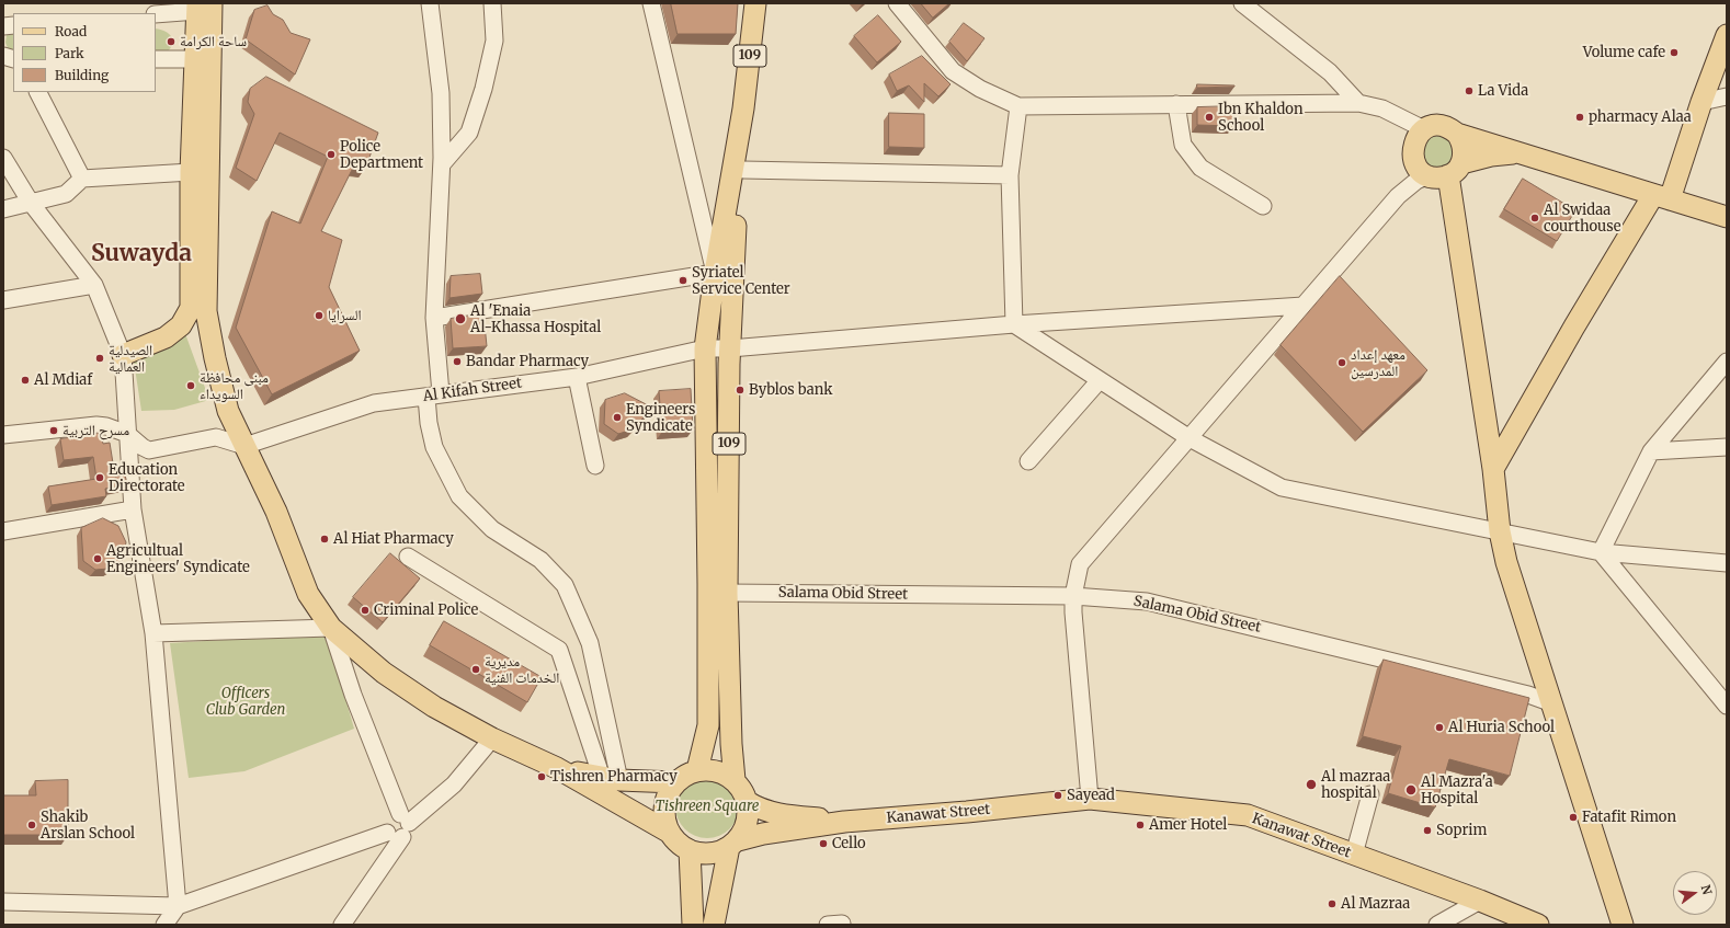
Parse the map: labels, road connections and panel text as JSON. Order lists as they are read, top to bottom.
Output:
{
  "streets": {
    "main road": ["109", "Kanawat Street"],
    "street": ["Al Kifah Street", "Salama Obid Street"]
  },
  "crossings": [
    ["109", "Al Kifah Street"],
    ["109", "Salama Obid Street"],
    ["109", "Kanawat Street"]
  ],
  "districts": ["Suwayda"],
  "parks": ["Officers Club Garden", "Tishreen Square"],
  "places": [
    "ساحة الكرامة",
    "Volume cafe",
    "La Vida",
    "Ibn Khaldon School",
    "pharmacy Alaa",
    "Police Department",
    "Al Swidaa courthouse",
    "Syriatel Service Center",
    "السرايا",
    "Al 'Enaia Al-Khassa Hospital",
    "الصيدلية العمالية",
    "Bandar Pharmacy",
    "معهد إعداد المدرسين",
    "Al Mdiaf",
    "مبنى محافظة السويداء",
    "Byblos bank",
    "Engineers Syndicate",
    "مسرح التربية",
    "Education Directorate",
    "Al Hiat Pharmacy",
    "Agricultual Engineers' Syndicate",
    "Criminal Police",
    "مديرية الخدمات الفنية",
    "Al Huria School",
    "Tishren Pharmacy",
    "Al mazraa hospital",
    "Al Mazra'a Hospital",
    "Sayead",
    "Fatafit Rimon",
    "Shakib Arslan School",
    "Amer Hotel",
    "Soprim",
    "Cello",
    "Al Mazraa"
  ],
  "legend": ["Road", "Park", "Building"],
  "north": "right"
}
